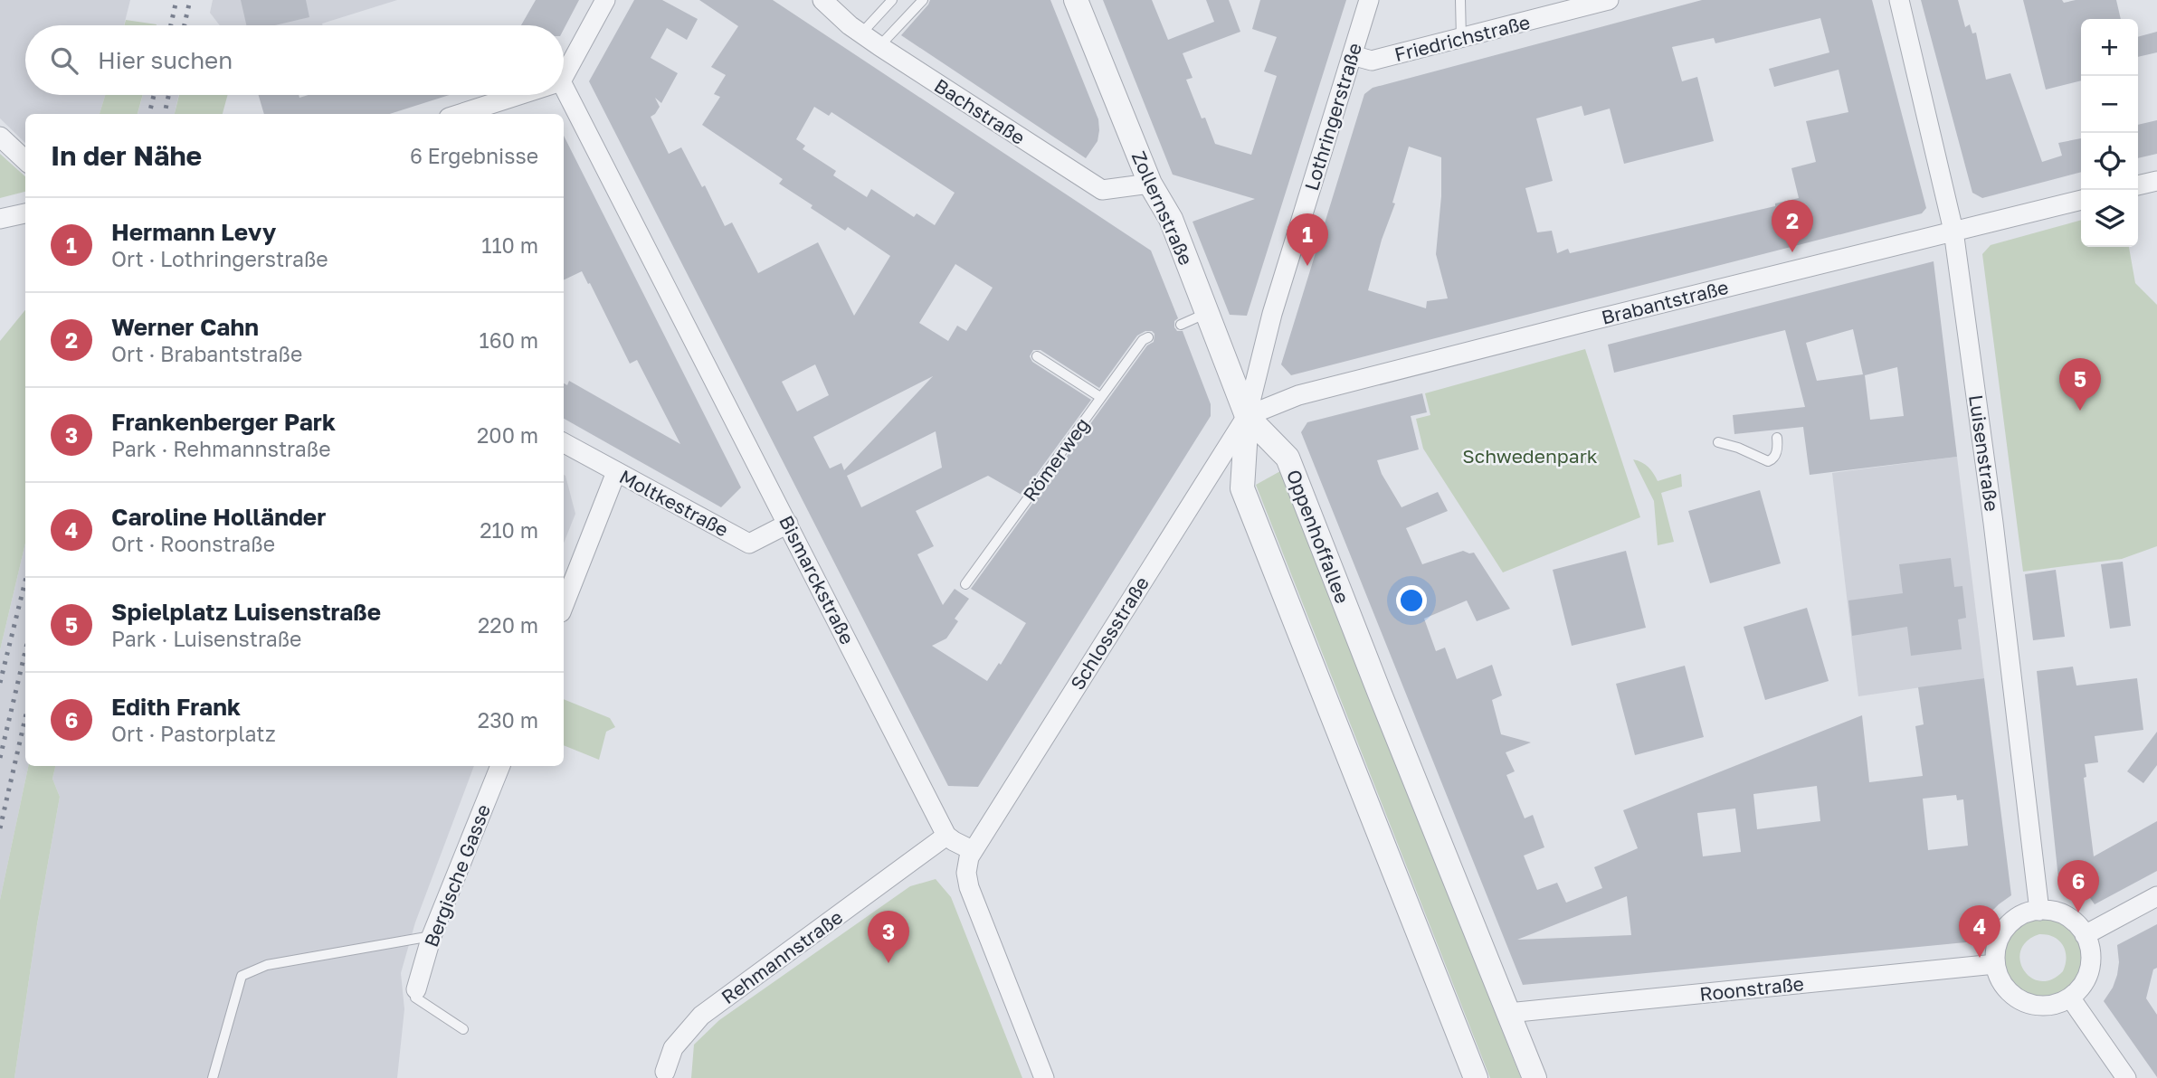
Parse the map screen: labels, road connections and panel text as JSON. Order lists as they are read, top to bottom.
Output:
{
  "streets": {
    "street": [
      "Friedrichstraße",
      "Bachstraße",
      "Lothringerstraße",
      "Zollernstraße",
      "Brabantstraße",
      "Luisenstraße",
      "Moltkestraße",
      "Oppenhoffallee",
      "Bismarckstraße",
      "Schlossstraße",
      "Bergische Gasse",
      "Rehmannstraße",
      "Roonstraße"
    ],
    "lane": ["Römerweg"]
  },
  "crossings": [
    ["Friedrichstraße", "Lothringerstraße"],
    ["Bachstraße", "Zollernstraße"],
    ["Lothringerstraße", "Zollernstraße"],
    ["Lothringerstraße", "Brabantstraße"],
    ["Lothringerstraße", "Oppenhoffallee"],
    ["Lothringerstraße", "Schlossstraße"],
    ["Zollernstraße", "Brabantstraße"],
    ["Zollernstraße", "Oppenhoffallee"],
    ["Zollernstraße", "Schlossstraße"],
    ["Brabantstraße", "Luisenstraße"],
    ["Brabantstraße", "Oppenhoffallee"],
    ["Brabantstraße", "Schlossstraße"],
    ["Luisenstraße", "Roonstraße"],
    ["Moltkestraße", "Bismarckstraße"],
    ["Oppenhoffallee", "Schlossstraße"],
    ["Oppenhoffallee", "Roonstraße"],
    ["Bismarckstraße", "Rehmannstraße"]
  ],
  "parks": ["Schwedenpark"],
  "page": {
    "map_buttons": ["+", "−"],
    "search": "Hier suchen",
    "heading": ["In der Nähe", "6 Ergebnisse"],
    "list": [
      {
        "mark": "1",
        "name": "Hermann Levy",
        "note": "Ort · Lothringerstraße",
        "value": "110 m"
      },
      {
        "mark": "2",
        "name": "Werner Cahn",
        "note": "Ort · Brabantstraße",
        "value": "160 m"
      },
      {
        "mark": "3",
        "name": "Frankenberger Park",
        "note": "Park · Rehmannstraße",
        "value": "200 m"
      },
      {
        "mark": "4",
        "name": "Caroline Holländer",
        "note": "Ort · Roonstraße",
        "value": "210 m"
      },
      {
        "mark": "5",
        "name": "Spielplatz Luisenstraße",
        "note": "Park · Luisenstraße",
        "value": "220 m"
      },
      {
        "mark": "6",
        "name": "Edith Frank",
        "note": "Ort · Pastorplatz",
        "value": "230 m"
      }
    ],
    "pins": [
      "2",
      "1",
      "5",
      "6",
      "4",
      "3"
    ]
  }
}
